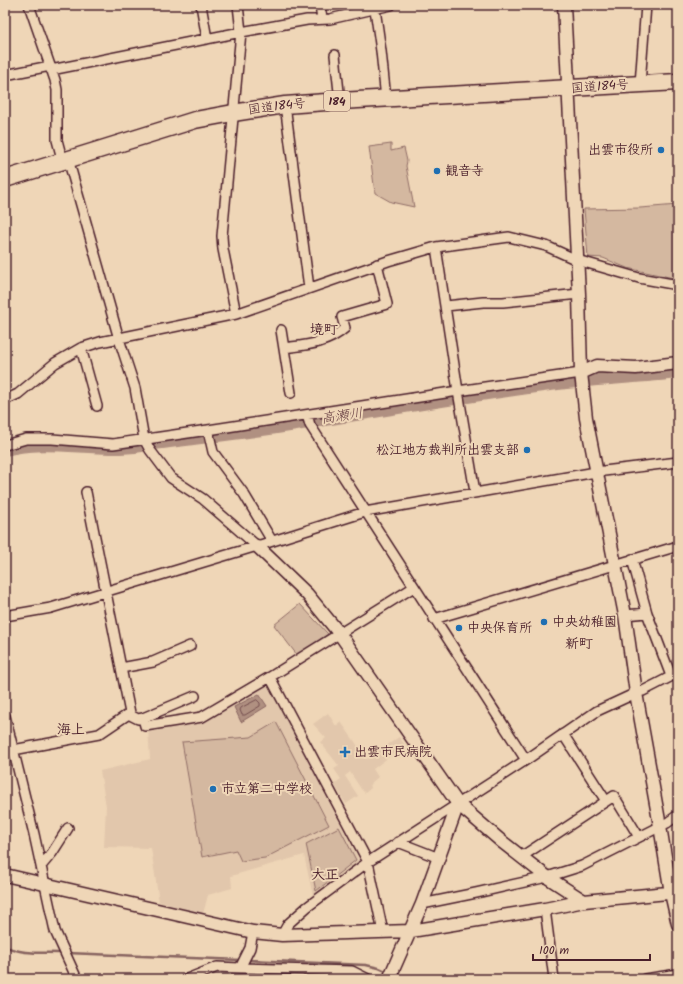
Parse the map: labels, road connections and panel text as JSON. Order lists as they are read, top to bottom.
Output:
{
  "streets": {
    "highway": ["国道184号", "184"]
  },
  "districts": [
    "境町",
    "新町",
    "海上",
    "大正"
  ],
  "water": ["高瀬川"],
  "places": {
    "other": [
      "出雲市役所",
      "観音寺",
      "松江地方裁判所出雲支部",
      "中央幼稚園",
      "中央保育所",
      "市立第二中学校"
    ],
    "health": ["出雲市民病院"]
  },
  "scale_bar": "100 m"
}
